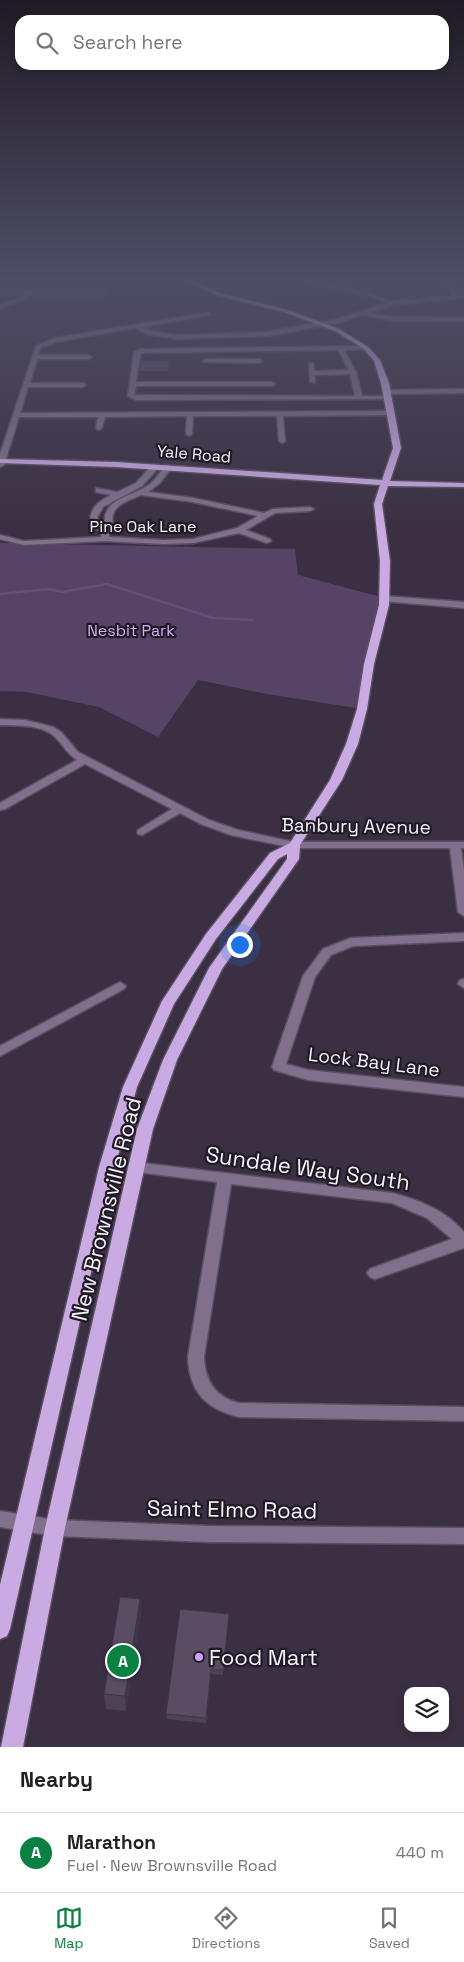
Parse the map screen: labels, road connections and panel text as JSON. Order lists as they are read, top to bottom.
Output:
{
  "streets": {
    "main road": ["Yale Road", "New Brownsville Road"],
    "street": [
      "Pine Oak Lane",
      "Banbury Avenue",
      "Lock Bay Lane",
      "Sundale Way South",
      "Saint Elmo Road"
    ]
  },
  "crossings": [
    ["Banbury Avenue", "New Brownsville Road"],
    ["Sundale Way South", "New Brownsville Road"],
    ["New Brownsville Road", "Saint Elmo Road"]
  ],
  "parks": ["Nesbit Park"],
  "places": ["Food Mart"],
  "page": {
    "search": "Search here",
    "pins": "A",
    "heading": "Nearby",
    "list": [
      {
        "mark": "A",
        "name": "Marathon",
        "note": "Fuel · New Brownsville Road",
        "value": "440 m"
      }
    ],
    "nav": ["Map", "Directions", "Saved"]
  }
}
